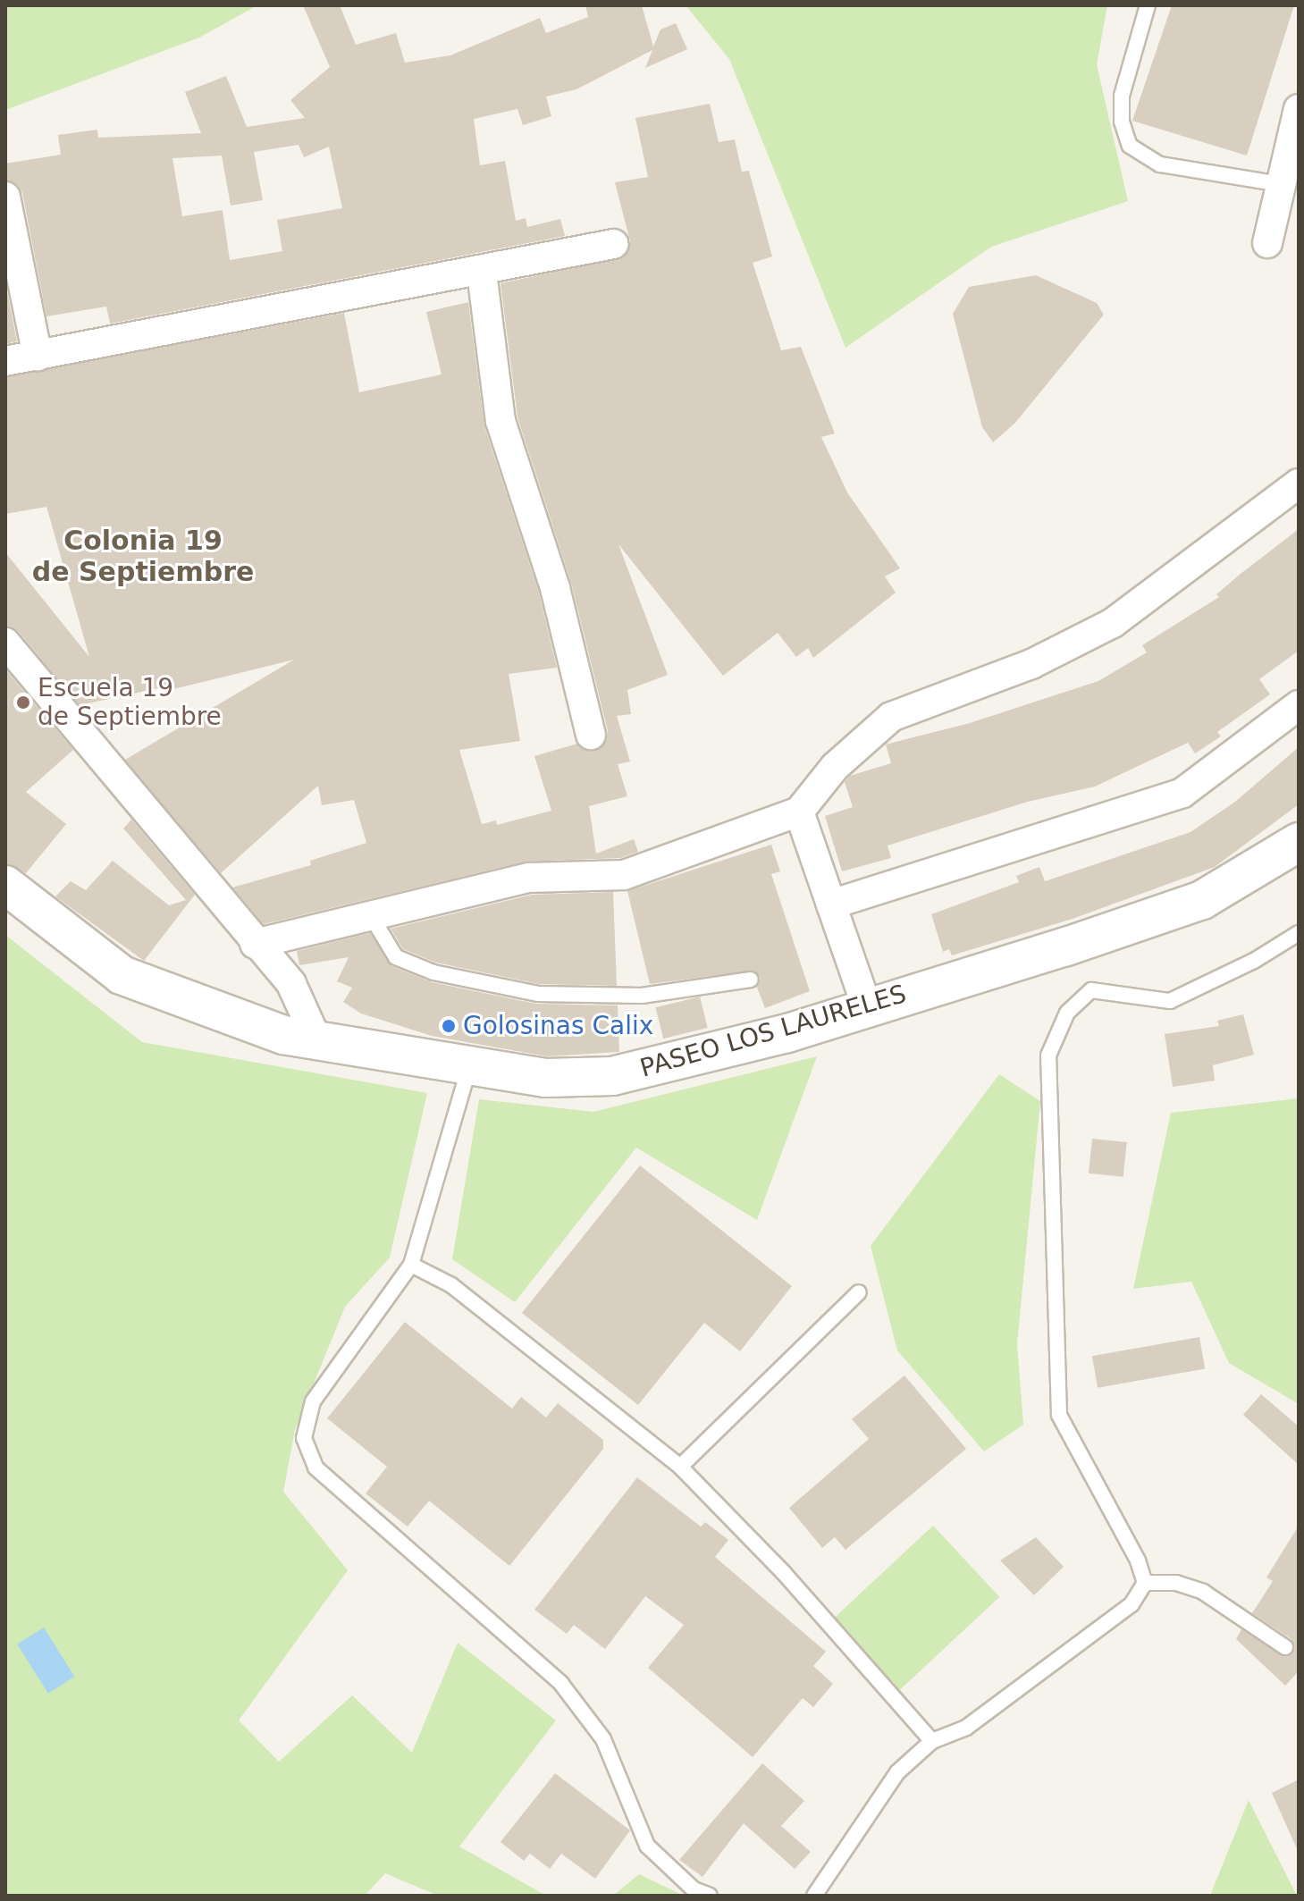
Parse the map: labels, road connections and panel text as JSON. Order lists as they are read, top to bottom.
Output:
{
  "streets": {
    "street": ["PASEO LOS LAURELES"]
  },
  "districts": ["Colonia 19 de Septiembre"],
  "places": ["Escuela 19 de Septiembre", "Golosinas Calix"]
}
